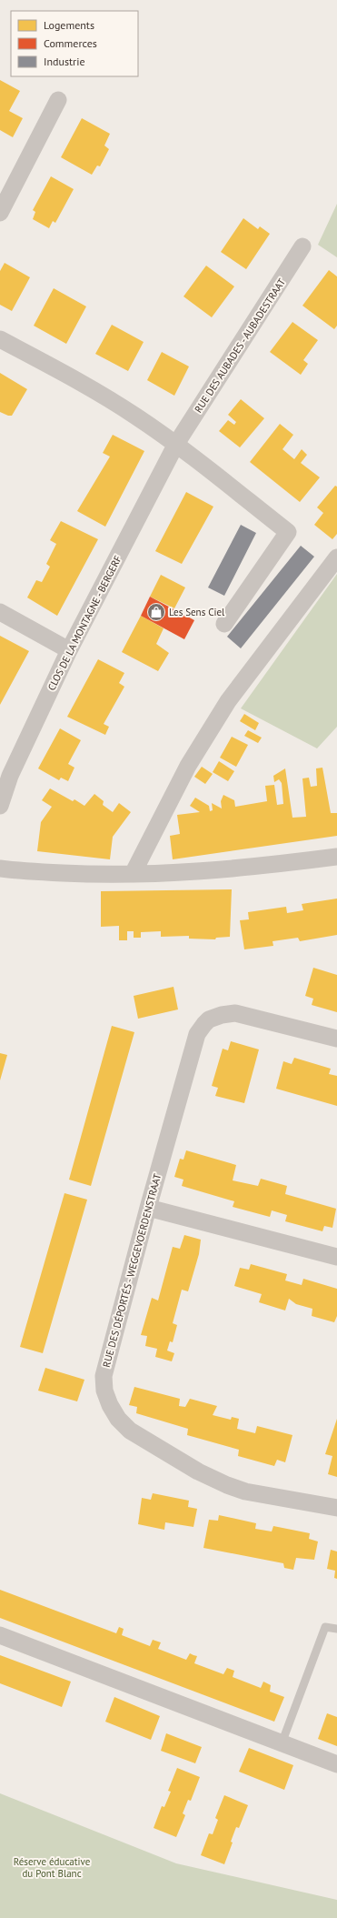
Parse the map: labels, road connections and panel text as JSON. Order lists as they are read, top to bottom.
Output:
{
  "streets": {
    "street": ["RUE DES AUBADES - AUBADESTRAAT", "CLOS DE LA MONTAGNE - BERGERF", "RUE DES DÉPORTÉS - WEGGEVOERDENSTRAAT"]
  },
  "crossings": [
    ["RUE DES AUBADES - AUBADESTRAAT", "CLOS DE LA MONTAGNE - BERGERF"]
  ],
  "parks": ["Réserve éducative du Pont Blanc"],
  "places": {
    "shop": ["Les Sens Ciel"]
  },
  "legend": ["Logements", "Commerces", "Industrie"]
}
